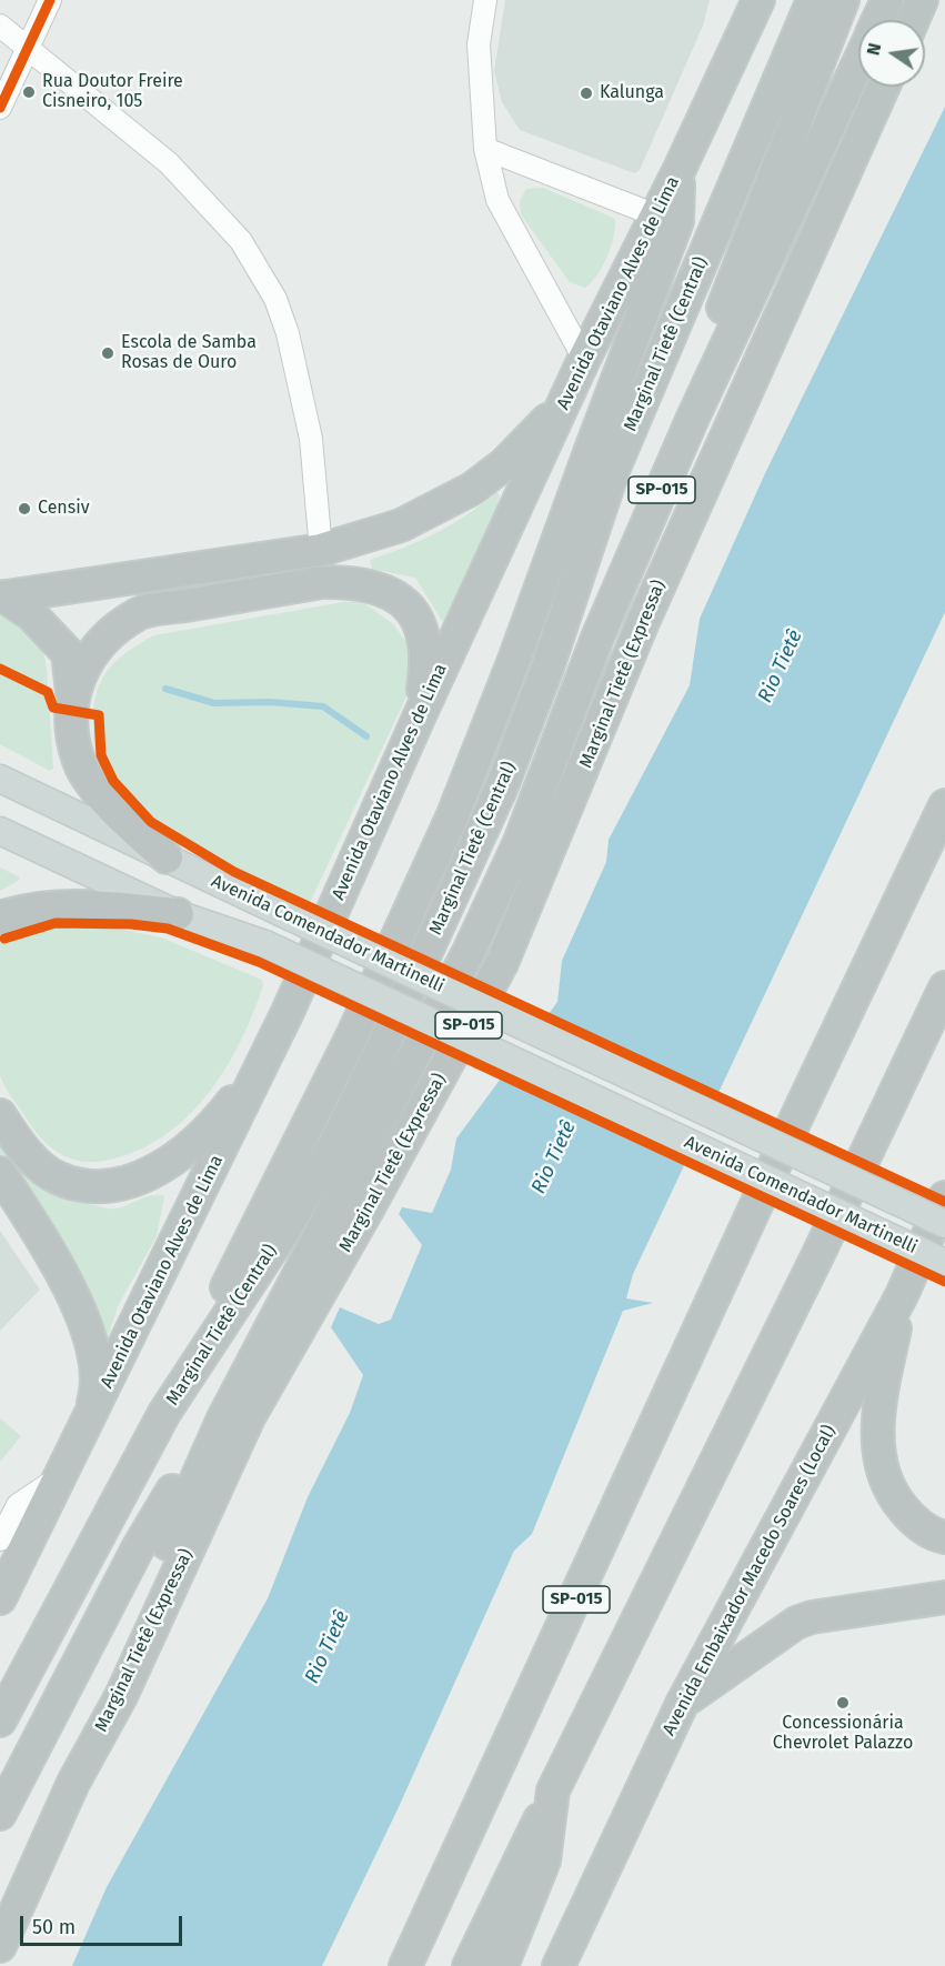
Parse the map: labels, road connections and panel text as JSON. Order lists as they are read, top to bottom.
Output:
{
  "streets": {
    "highway": [
      "Avenida Otaviano Alves de Lima",
      "Marginal Tietê (Central)",
      "SP-015",
      "Marginal Tietê (Expressa)",
      "Avenida Embaixador Macedo Soares (Local)"
    ],
    "main road": ["Avenida Comendador Martinelli"]
  },
  "crossings": [
    ["Marginal Tietê (Central)", "SP-015"],
    ["SP-015", "Marginal Tietê (Expressa)"]
  ],
  "water": ["Rio Tietê"],
  "places": [
    "Rua Doutor Freire Cisneiro, 105",
    "Kalunga",
    "Escola de Samba Rosas de Ouro",
    "Censiv",
    "Concessionária Chevrolet Palazzo"
  ],
  "scale_bar": "50 m",
  "north": "left"
}
